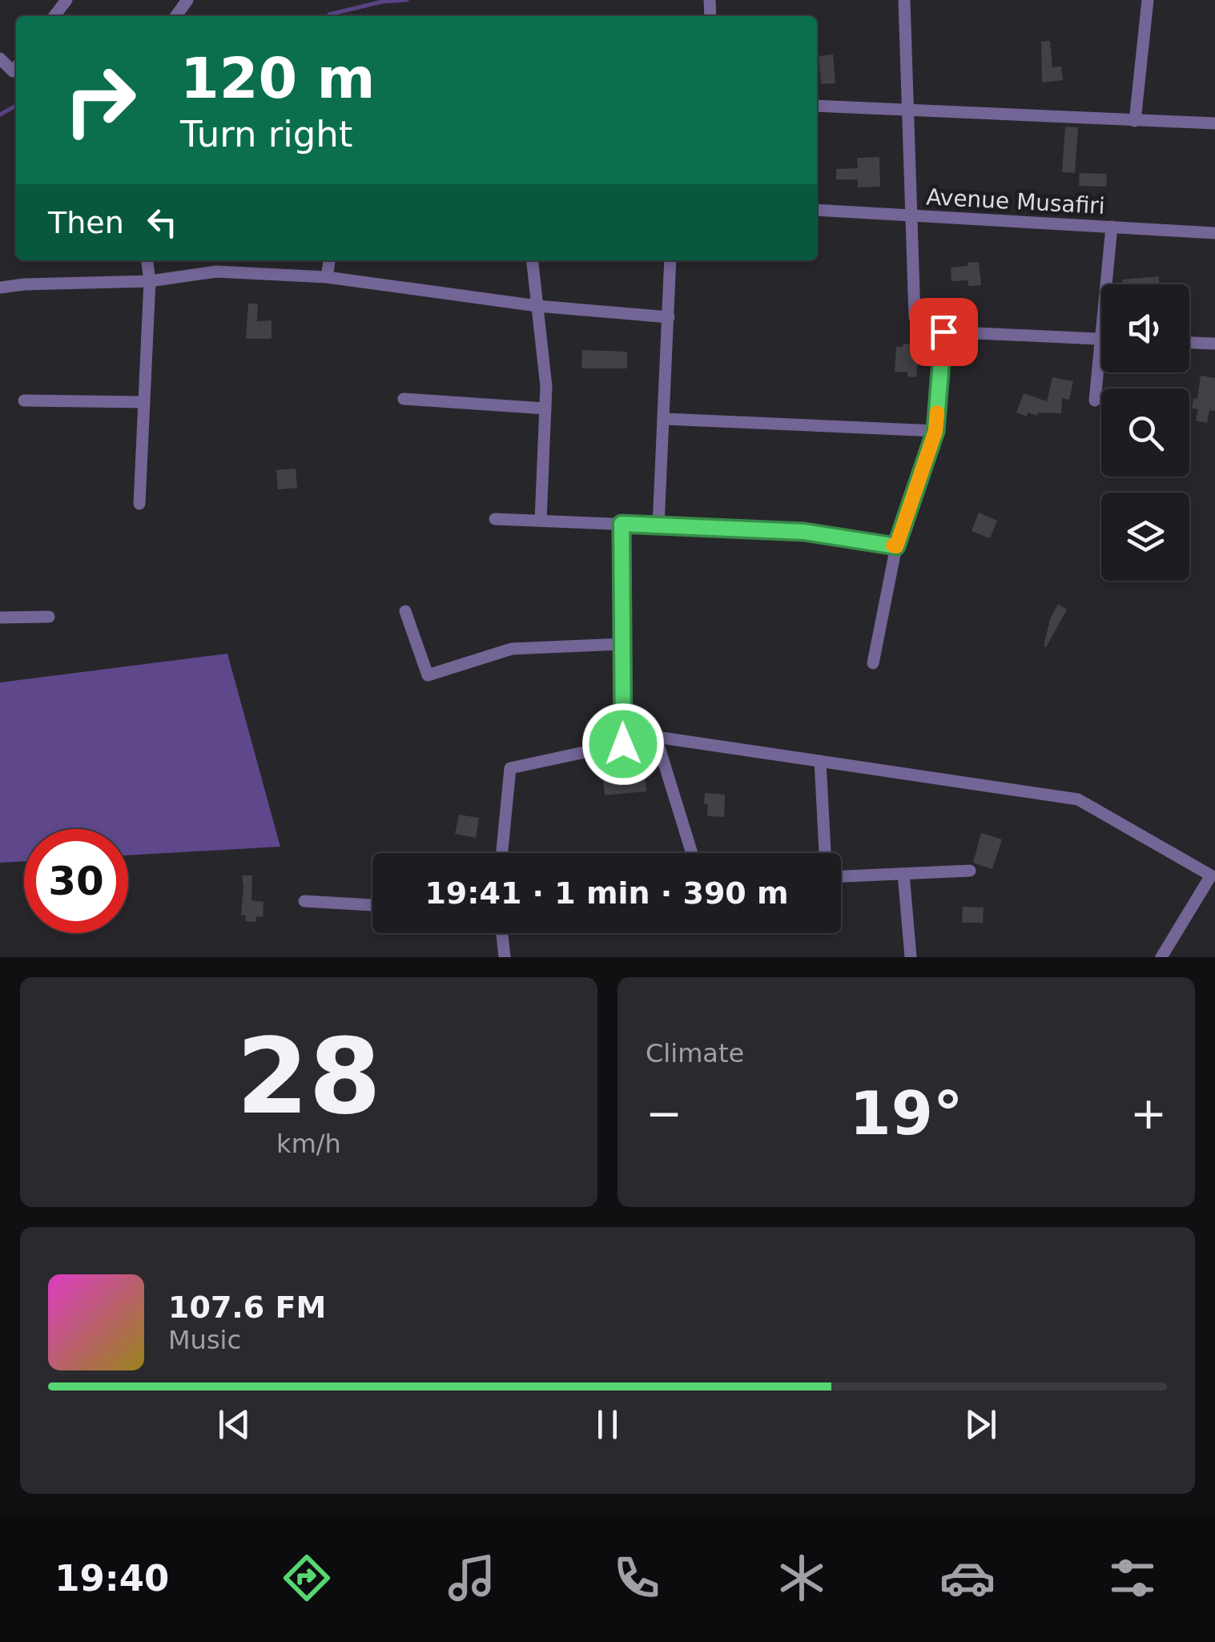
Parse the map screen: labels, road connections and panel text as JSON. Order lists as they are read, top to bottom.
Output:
{
  "streets": {
    "street": ["Avenue Musafiri"]
  },
  "page": {
    "turn": ["120 m", "Turn right"],
    "then": "Then",
    "limit": "30",
    "trip": "19:41 · 1 min · 390 m",
    "tile": [
      ["28", "km/h"],
      "Climate"
    ],
    "heat": ["−", "19°", "+"],
    "song": ["107.6 FM", "Music"],
    "tabs": "19:40"
  }
}
